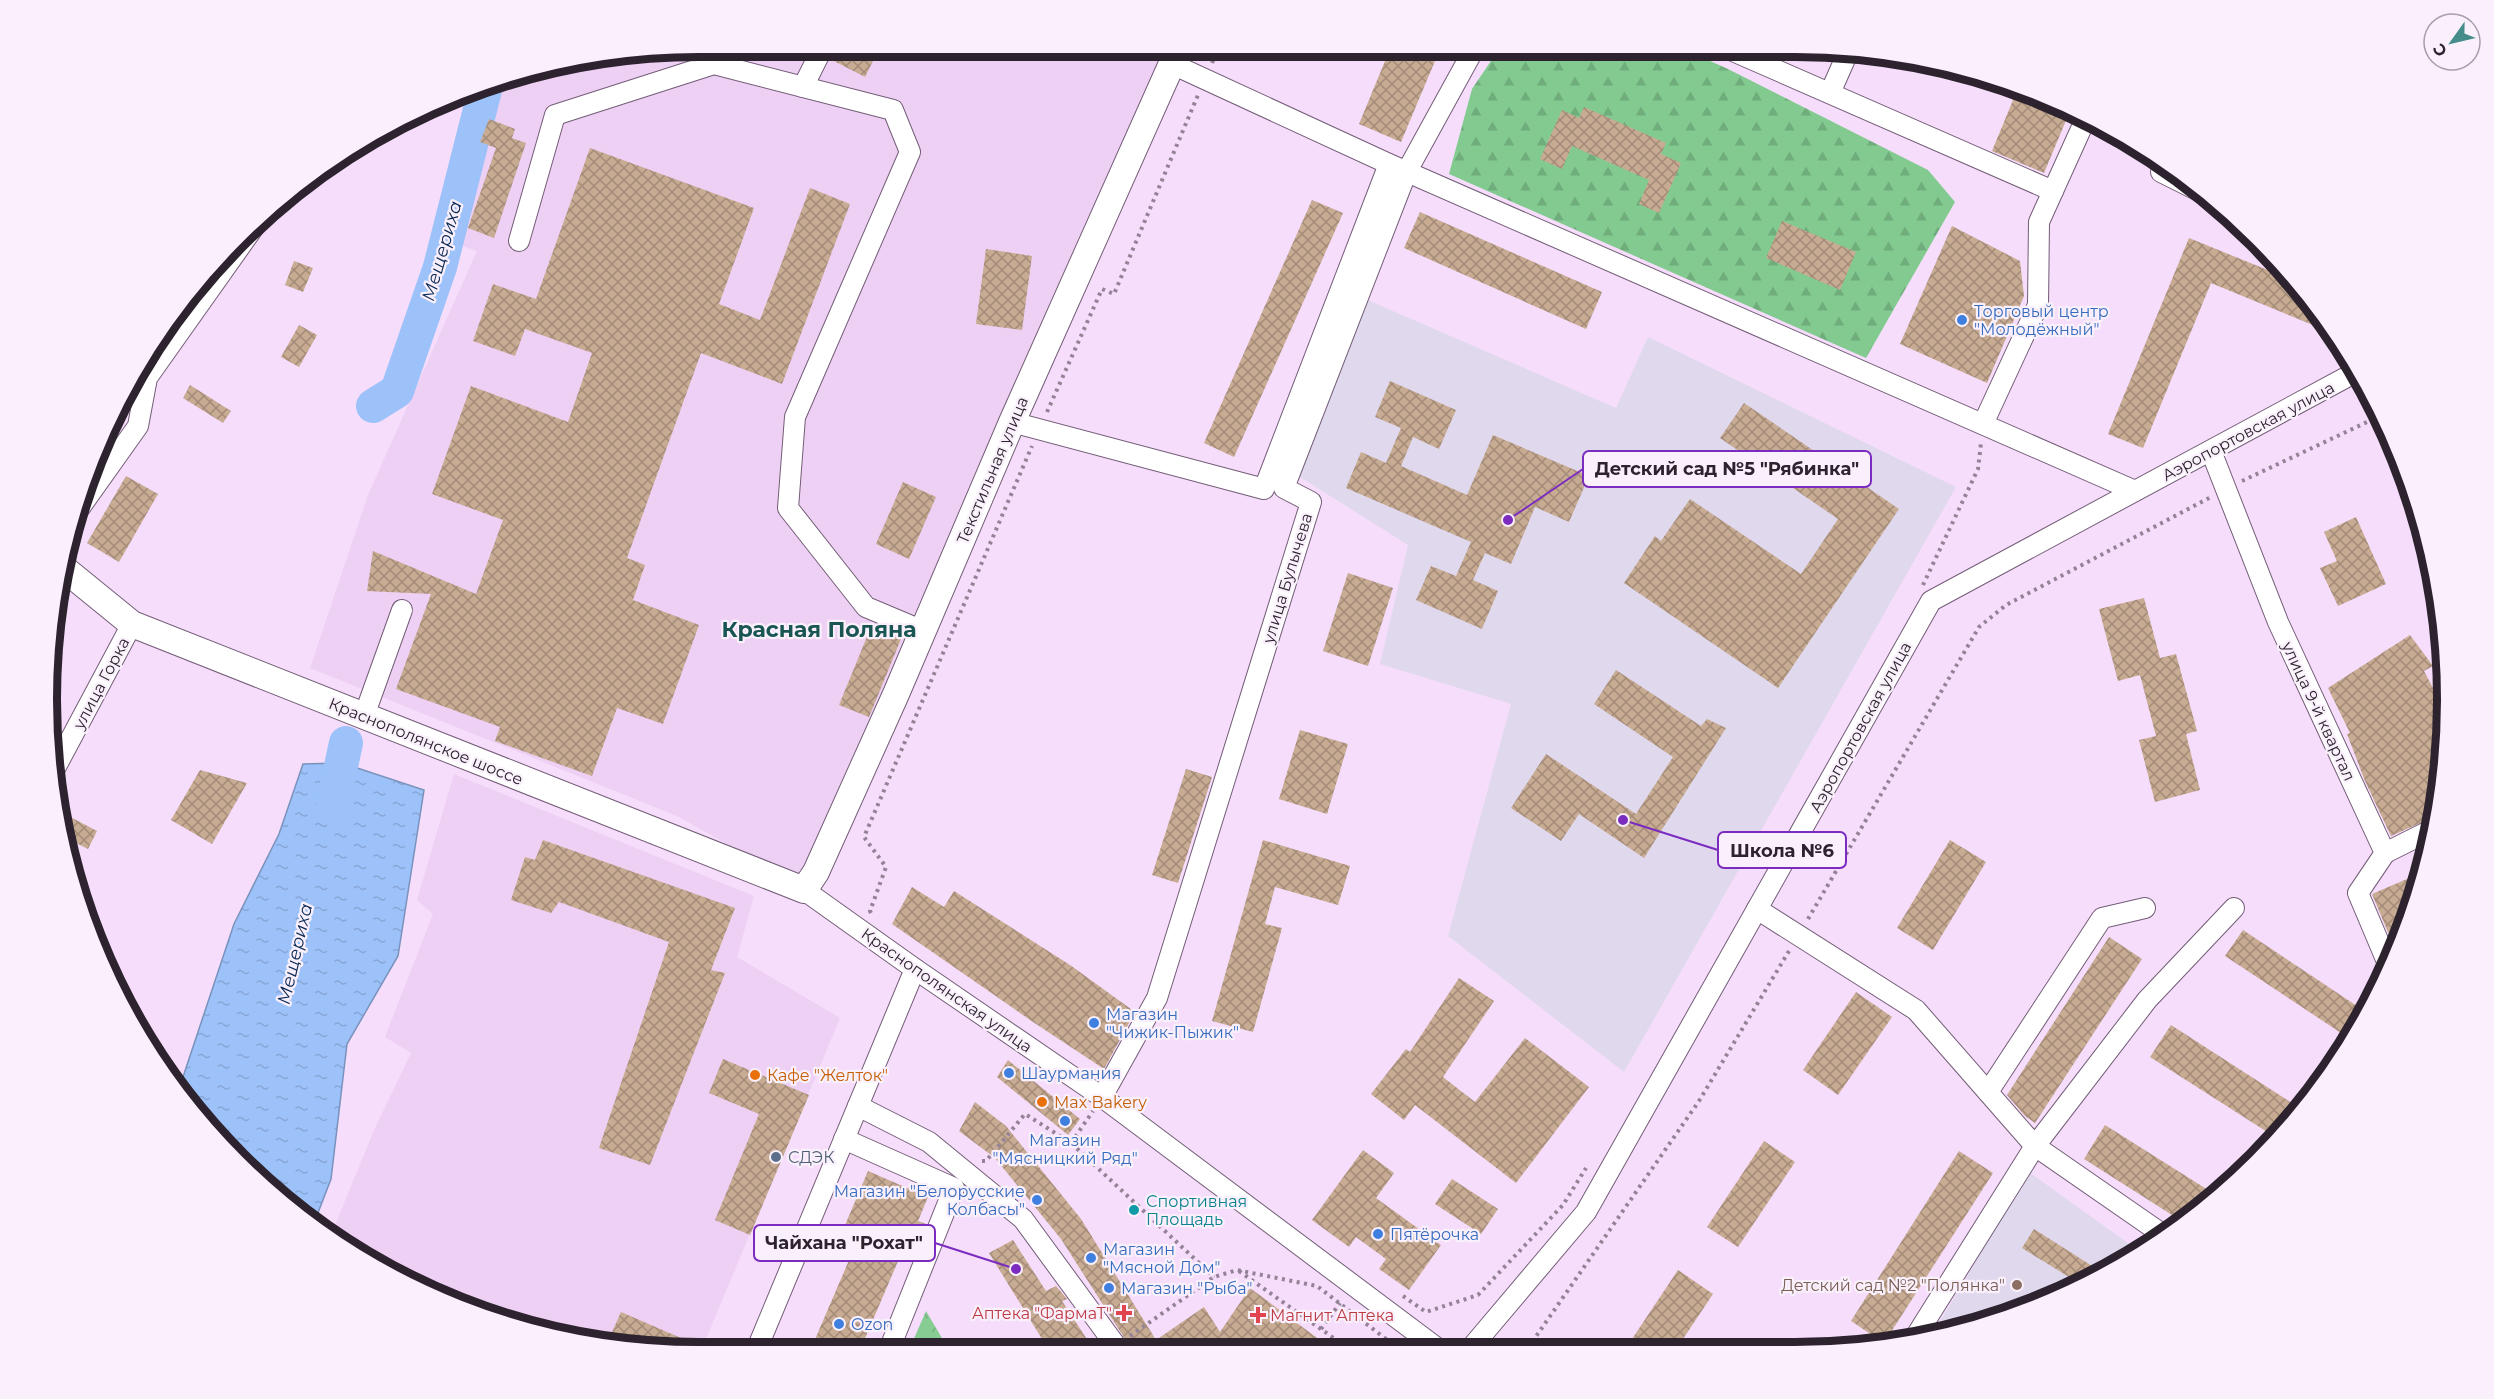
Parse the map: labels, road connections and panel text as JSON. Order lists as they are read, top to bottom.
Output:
{
  "streets": {
    "main road": ["Текстильная улица", "Краснополянское шоссе"],
    "street": [
      "Аэропортовская улица",
      "улица Булычева",
      "улица Горка",
      "улица 9-й квартал",
      "Краснополянская улица"
    ]
  },
  "crossings": [
    ["Аэропортовская улица", "улица 9-й квартал"],
    ["Текстильная улица", "Краснополянское шоссе"],
    ["Текстильная улица", "Краснополянская улица"],
    ["улица Булычева", "Краснополянская улица"],
    ["улица Горка", "Краснополянское шоссе"],
    ["Краснополянское шоссе", "Краснополянская улица"]
  ],
  "districts": ["Красная Поляна"],
  "water": ["Мещериха"],
  "places": {
    "other": [
      "Торговый центр \"Молодёжный\"",
      "Детский сад №5 \"Рябинка\"",
      "Школа №6",
      "Магазин \"Чижик-Пыжик\"",
      "Шаурмания",
      "Кафе \"Желток\"",
      "Max Bakery",
      "Магазин \"Мясницкий Ряд\"",
      "СДЭК",
      "Магазин \"Белорусские Колбасы\"",
      "Спортивная Площадь",
      "Пятёрочка",
      "Магазин \"Мясной Дом\"",
      "Чайхана \"Рохат\"",
      "Детский сад №2 \"Полянка\"",
      "Магазин \"Рыба\"",
      "Ozon"
    ],
    "health": ["Аптека \"ФармаТ\"", "Магнит Аптека"]
  },
  "north": "bottom left"
}
